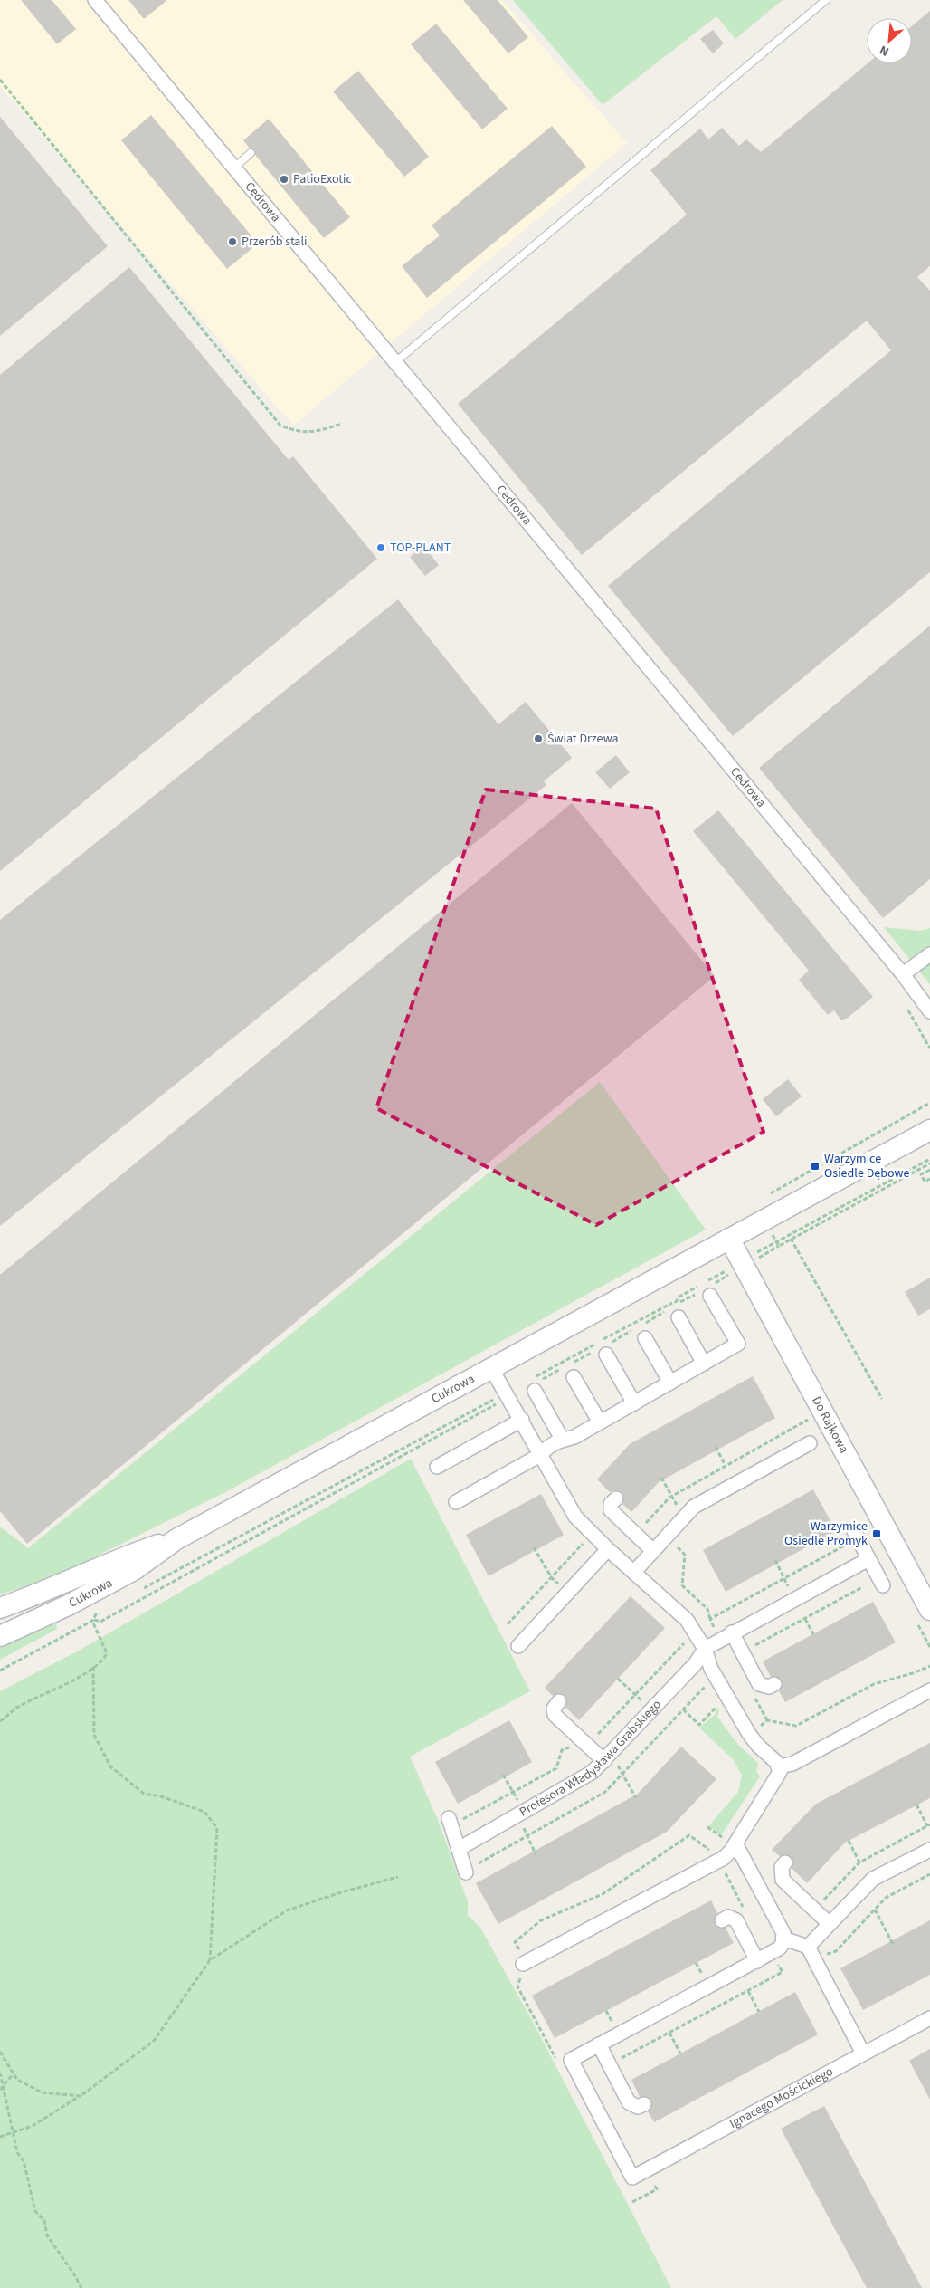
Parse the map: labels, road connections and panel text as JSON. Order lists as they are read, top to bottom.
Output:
{
  "streets": {
    "street": [
      "Cedrowa",
      "Cukrowa",
      "Do Rajkowa",
      "Profesora Władysława Grabskiego",
      "Ignacego Mościckiego"
    ]
  },
  "crossings": [
    ["Cukrowa", "Do Rajkowa"]
  ],
  "places": {
    "other": [
      "PatioExotic",
      "Przerób stali",
      "TOP-PLANT",
      "Świat Drzewa"
    ],
    "transit": ["Warzymice Osiedle Dębowe", "Warzymice Osiedle Promyk"]
  },
  "north": "bottom left"
}
